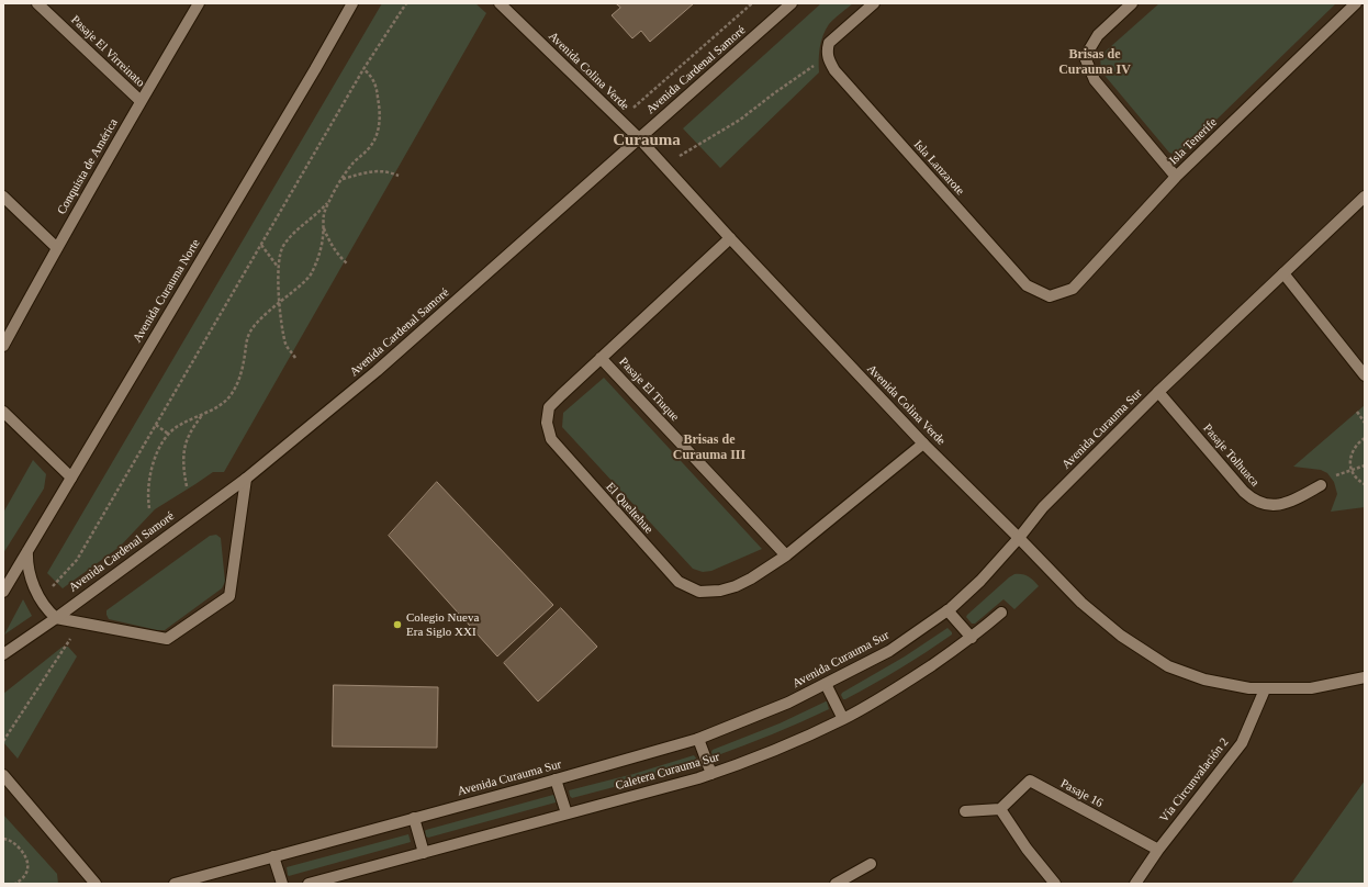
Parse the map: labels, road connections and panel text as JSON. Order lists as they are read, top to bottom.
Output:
{
  "streets": {
    "street": [
      "Pasaje El Virreinato",
      "Avenida Cardenal Samoré",
      "Avenida Colina Verde",
      "Isla Tenerife",
      "Conquista de América",
      "Isla Lanzarote",
      "Avenida Curauma Norte",
      "Pasaje El Tiuque",
      "Avenida Curauma Sur",
      "Pasaje Tolhuaca",
      "El Queltehue",
      "Caletera Curauma Sur",
      "Vía Circunvalación 2",
      "Pasaje 16"
    ]
  },
  "crossings": [
    ["Pasaje El Virreinato", "Conquista de América"],
    ["Avenida Cardenal Samoré", "Avenida Colina Verde"],
    ["Avenida Colina Verde", "Avenida Curauma Sur"],
    ["Avenida Colina Verde", "El Queltehue"],
    ["Avenida Colina Verde", "Vía Circunvalación 2"],
    ["Isla Tenerife", "Isla Lanzarote"],
    ["Pasaje El Tiuque", "El Queltehue"],
    ["Avenida Curauma Sur", "Pasaje Tolhuaca"],
    ["Vía Circunvalación 2", "Pasaje 16"]
  ],
  "districts": ["Brisas de Curauma IV", "Curauma", "Brisas de Curauma III"],
  "places": ["Colegio Nueva Era Siglo XXI"]
}
